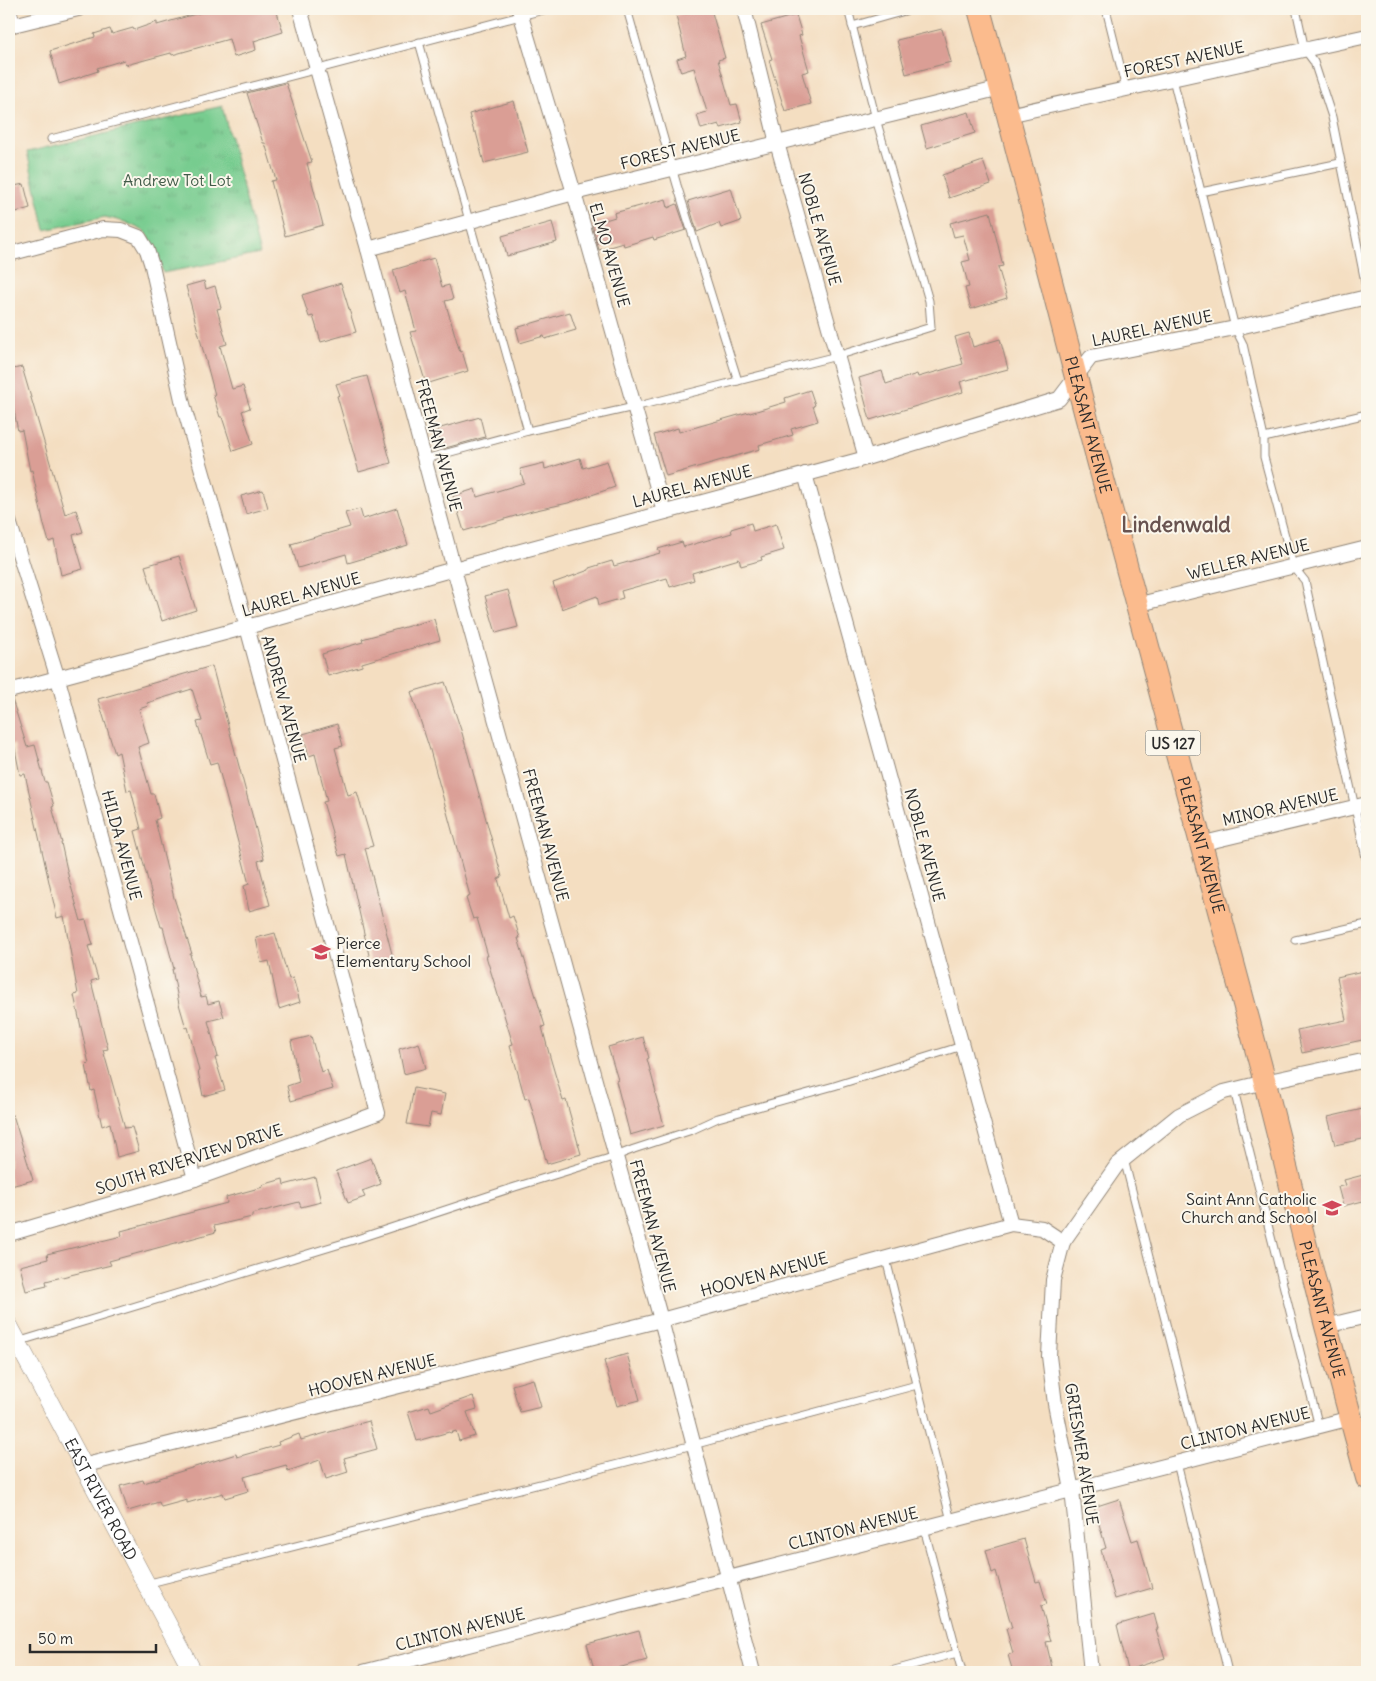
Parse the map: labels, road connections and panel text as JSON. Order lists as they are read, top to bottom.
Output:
{
  "streets": {
    "main road": ["PLEASANT AVENUE", "US 127"],
    "street": [
      "FOREST AVENUE",
      "NOBLE AVENUE",
      "ELMO AVENUE",
      "LAUREL AVENUE",
      "FREEMAN AVENUE",
      "WELLER AVENUE",
      "ANDREW AVENUE",
      "MINOR AVENUE",
      "HILDA AVENUE",
      "SOUTH RIVERVIEW DRIVE",
      "HOOVEN AVENUE",
      "CLINTON AVENUE",
      "GRIESMER AVENUE",
      "EAST RIVER ROAD"
    ]
  },
  "crossings": [
    ["FOREST AVENUE", "NOBLE AVENUE"],
    ["FOREST AVENUE", "ELMO AVENUE"],
    ["FOREST AVENUE", "PLEASANT AVENUE"],
    ["FOREST AVENUE", "FREEMAN AVENUE"],
    ["NOBLE AVENUE", "LAUREL AVENUE"],
    ["NOBLE AVENUE", "HOOVEN AVENUE"],
    ["ELMO AVENUE", "LAUREL AVENUE"],
    ["LAUREL AVENUE", "PLEASANT AVENUE"],
    ["LAUREL AVENUE", "FREEMAN AVENUE"],
    ["LAUREL AVENUE", "ANDREW AVENUE"],
    ["LAUREL AVENUE", "HILDA AVENUE"],
    ["PLEASANT AVENUE", "WELLER AVENUE"],
    ["PLEASANT AVENUE", "MINOR AVENUE"],
    ["PLEASANT AVENUE", "CLINTON AVENUE"],
    ["FREEMAN AVENUE", "HOOVEN AVENUE"],
    ["FREEMAN AVENUE", "CLINTON AVENUE"],
    ["ANDREW AVENUE", "SOUTH RIVERVIEW DRIVE"],
    ["HILDA AVENUE", "SOUTH RIVERVIEW DRIVE"],
    ["HOOVEN AVENUE", "GRIESMER AVENUE"],
    ["HOOVEN AVENUE", "EAST RIVER ROAD"],
    ["CLINTON AVENUE", "GRIESMER AVENUE"]
  ],
  "districts": ["Lindenwald"],
  "parks": ["Andrew Tot Lot"],
  "places": {
    "school or university": ["Pierce Elementary School", "Saint Ann Catholic Church and School"]
  },
  "scale_bar": "50 m"
}
